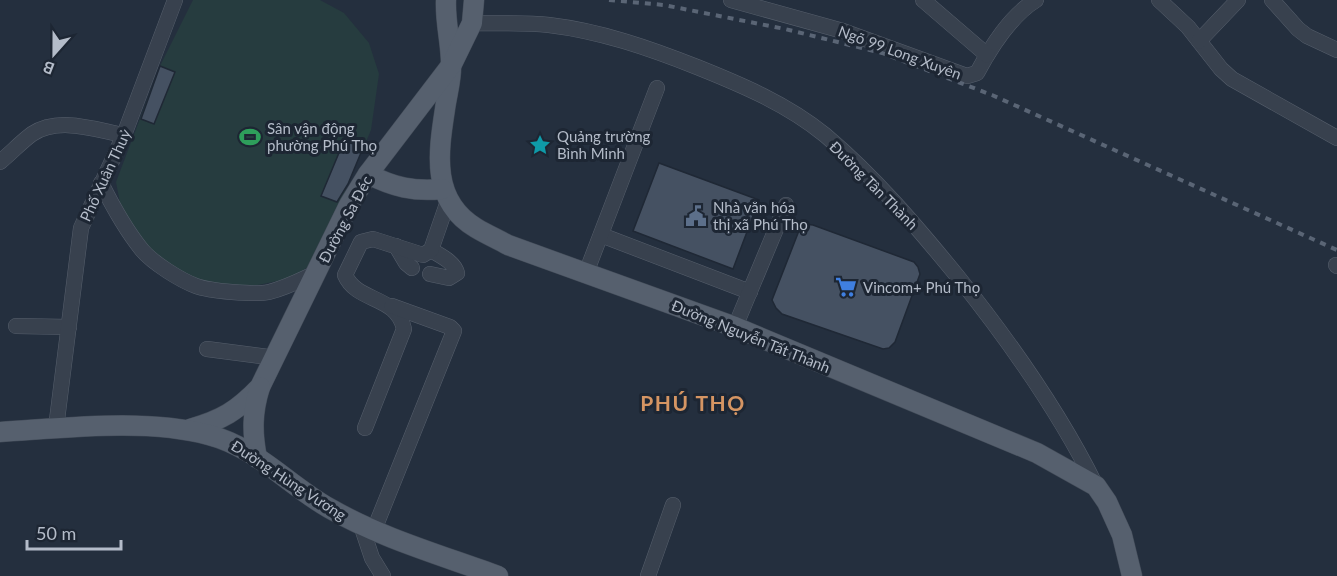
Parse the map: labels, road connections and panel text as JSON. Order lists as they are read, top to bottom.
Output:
{
  "streets": {
    "main road": ["Đường Sa Đéc", "Đường Nguyễn Tất Thành", "Đường Hùng Vương"],
    "street": ["Ngõ 99 Long Xuyên", "Phố Xuân Thuỷ", "Đường Tân Thành"]
  },
  "crossings": [
    ["Phố Xuân Thuỷ", "Đường Hùng Vương"],
    ["Đường Tân Thành", "Đường Nguyễn Tất Thành"],
    ["Đường Sa Đéc", "Đường Hùng Vương"]
  ],
  "districts": ["PHÚ THỌ"],
  "places": {
    "sports": ["Sân vận động phường Phú Thọ"],
    "place": ["Quảng trường Bình Minh"],
    "public building": ["Nhà văn hóa thị xã Phú Thọ"],
    "supermarket": ["Vincom+ Phú Thọ"]
  },
  "scale_bar": "50 m",
  "north": "bottom"
}
